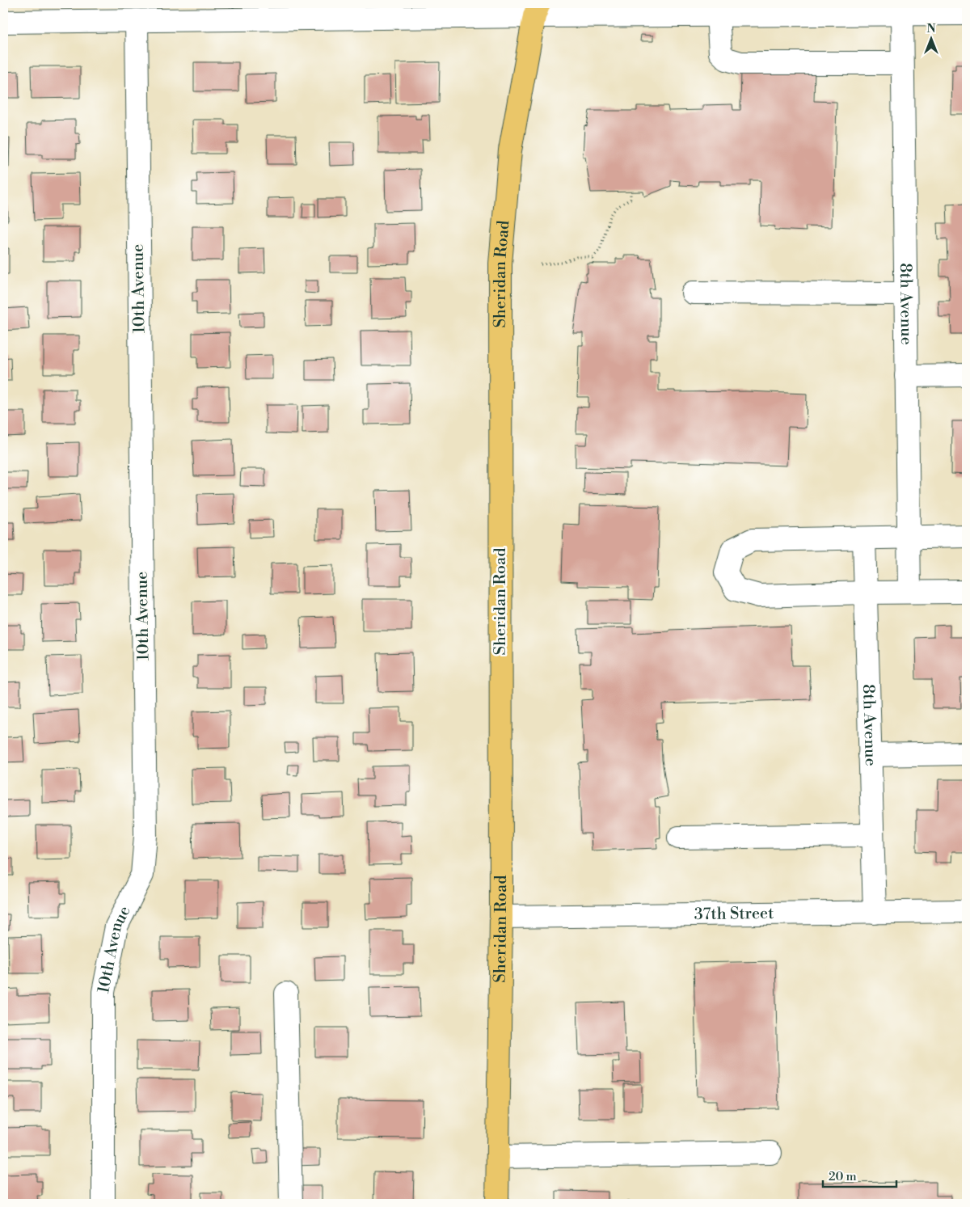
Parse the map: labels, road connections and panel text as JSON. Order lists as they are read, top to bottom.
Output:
{
  "streets": {
    "main road": ["Sheridan Road"],
    "street": ["10th Avenue", "8th Avenue", "37th Street"]
  },
  "crossings": [
    ["Sheridan Road", "37th Street"],
    ["8th Avenue", "37th Street"]
  ],
  "scale_bar": "20 m",
  "north": "top"
}
